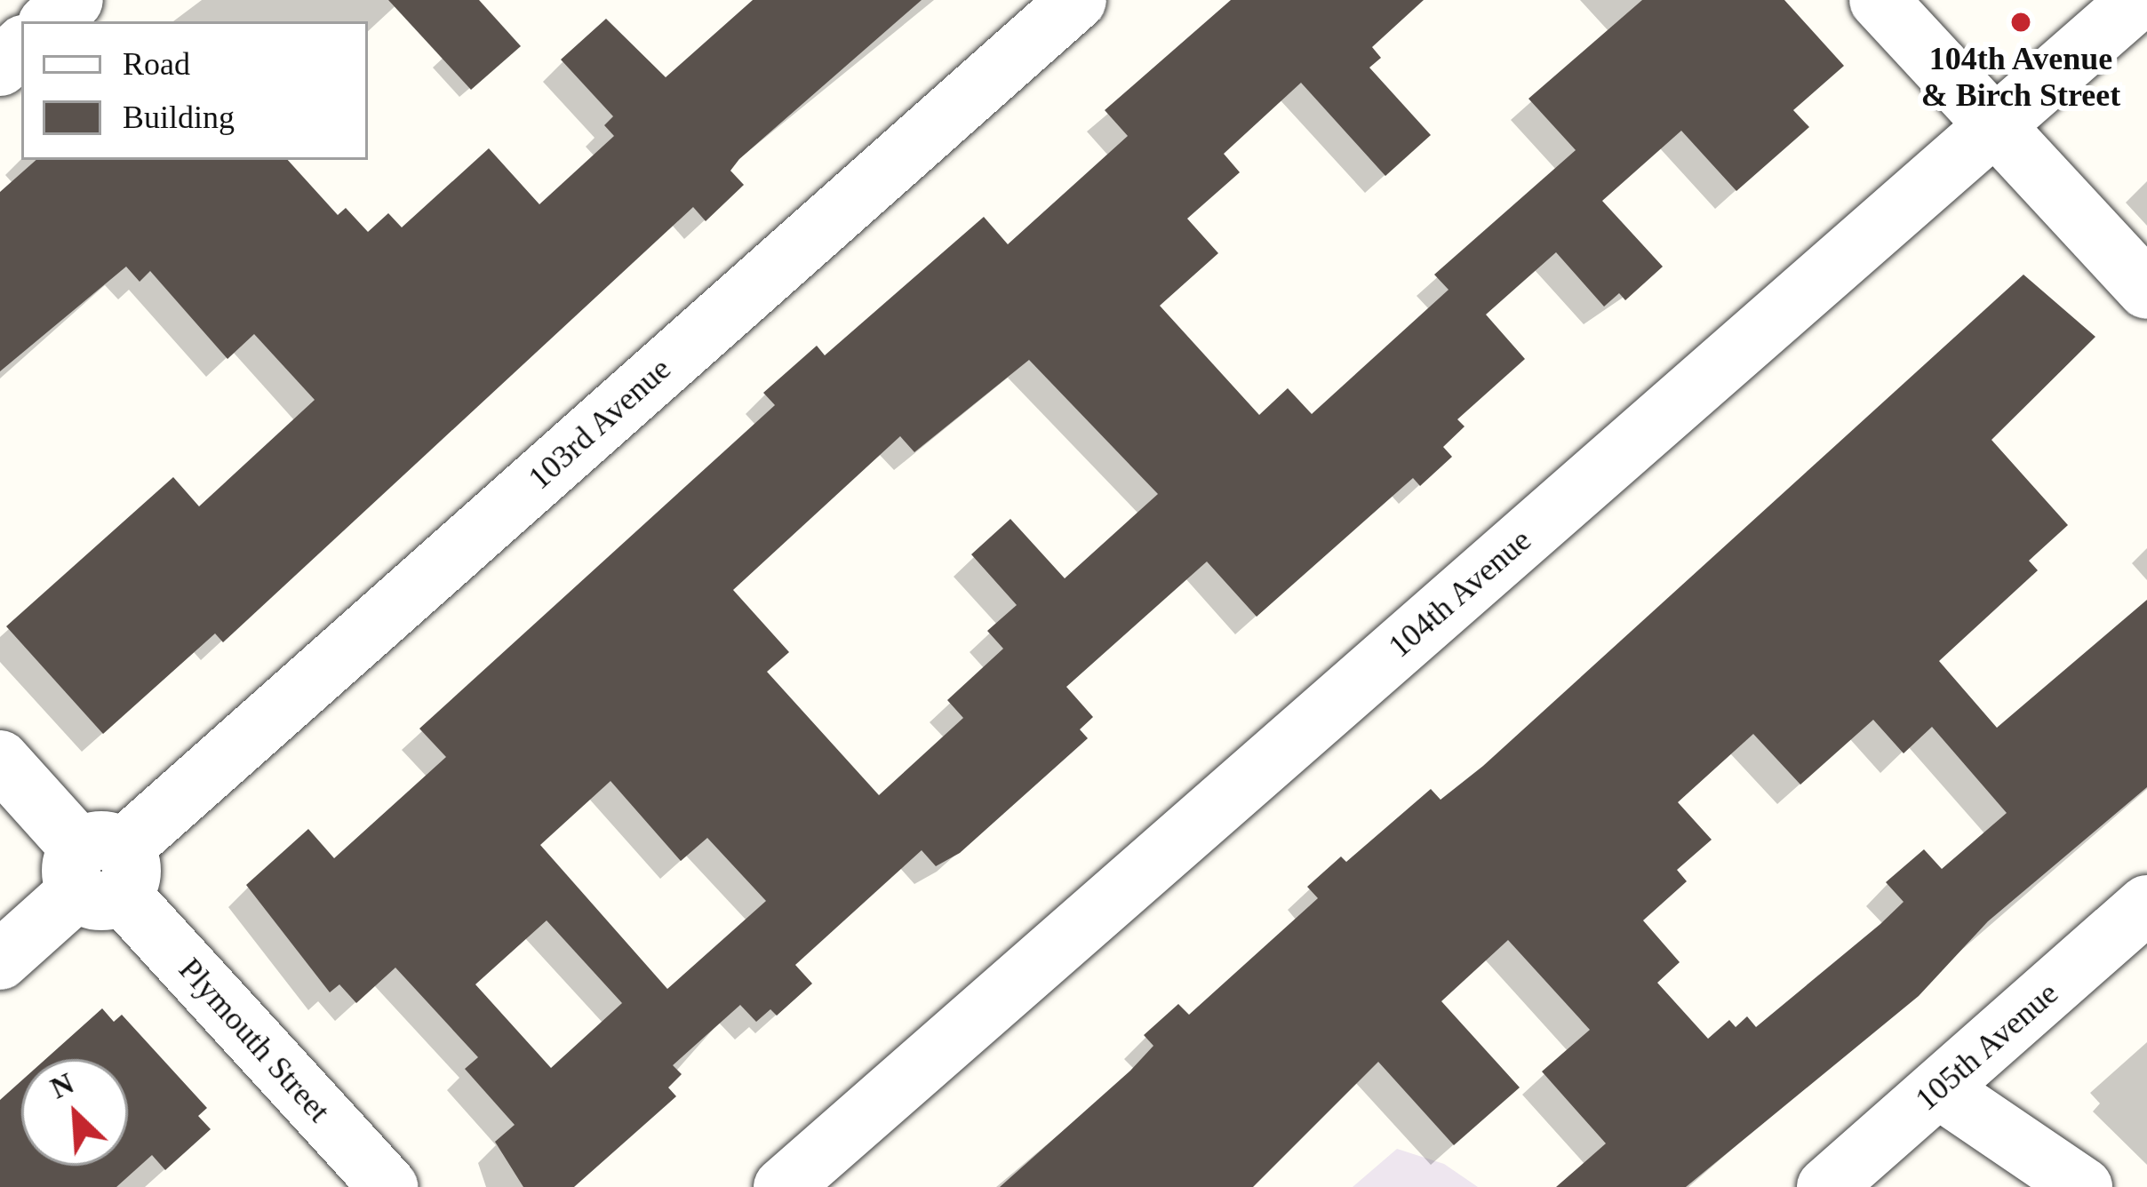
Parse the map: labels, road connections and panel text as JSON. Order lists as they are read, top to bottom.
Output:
{
  "streets": {
    "street": [
      "103rd Avenue",
      "104th Avenue",
      "Plymouth Street",
      "105th Avenue"
    ]
  },
  "crossings": [
    ["103rd Avenue", "Plymouth Street"]
  ],
  "places": ["104th Avenue & Birch Street"],
  "legend": ["Road", "Building"],
  "north": "top left"
}
